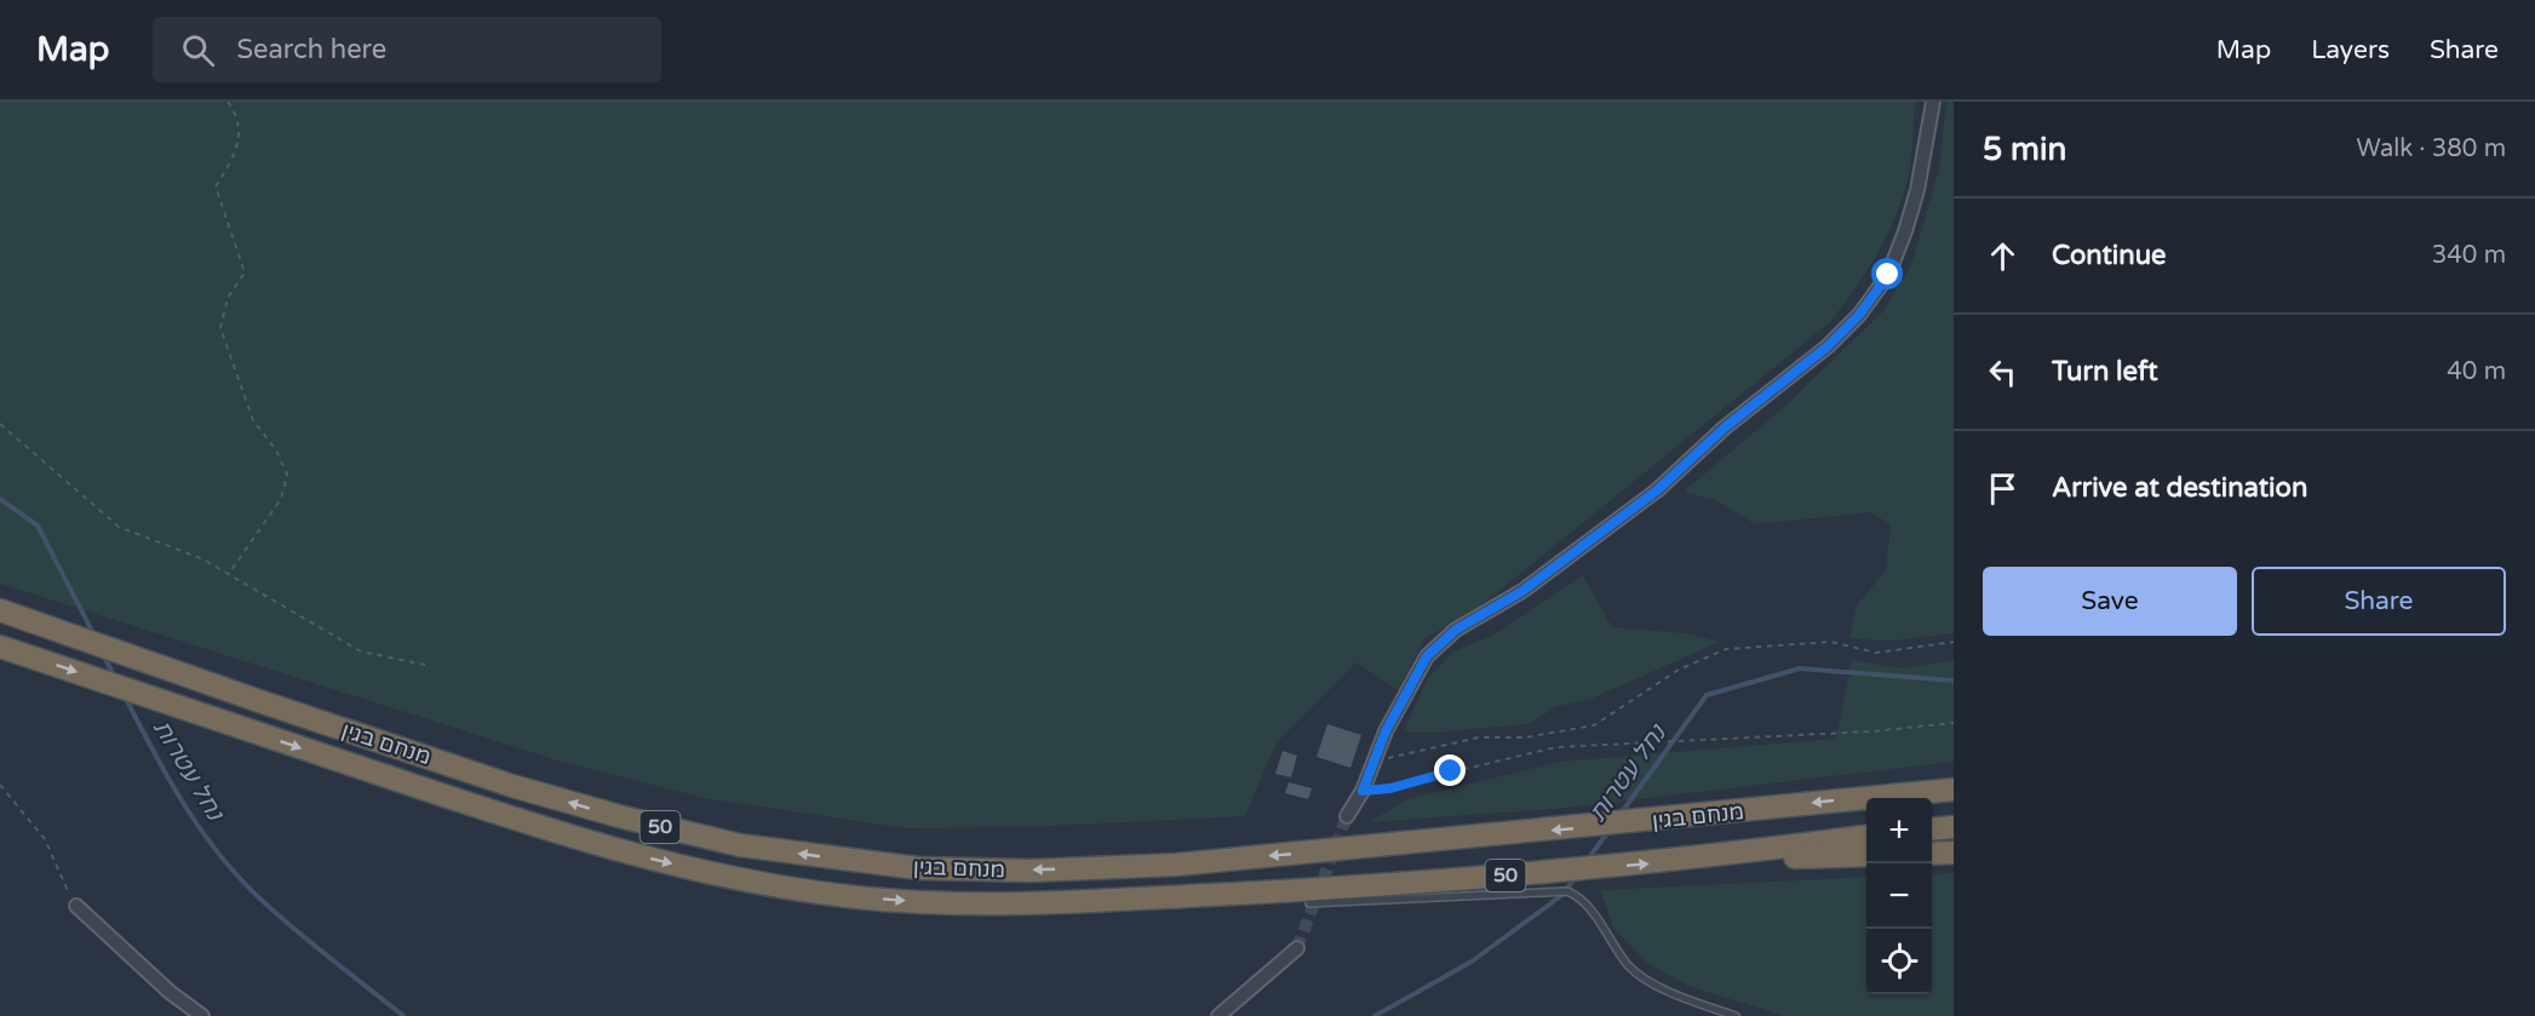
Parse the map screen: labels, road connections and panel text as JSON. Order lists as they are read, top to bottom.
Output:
{
  "streets": {
    "highway": ["מנחם בגין", "50"]
  },
  "water": ["נחל עטרות"],
  "page": {
    "header": "Map",
    "search": "Search here",
    "nav": ["Map", "Layers", "Share"],
    "heading": ["5 min", "Walk · 380 m"],
    "list": [
      ["Continue", "340 m"],
      ["Turn left", "40 m"],
      "Arrive at destination"
    ],
    "buttons": ["Save", "Share"],
    "map_buttons": ["+", "−"]
  }
}
